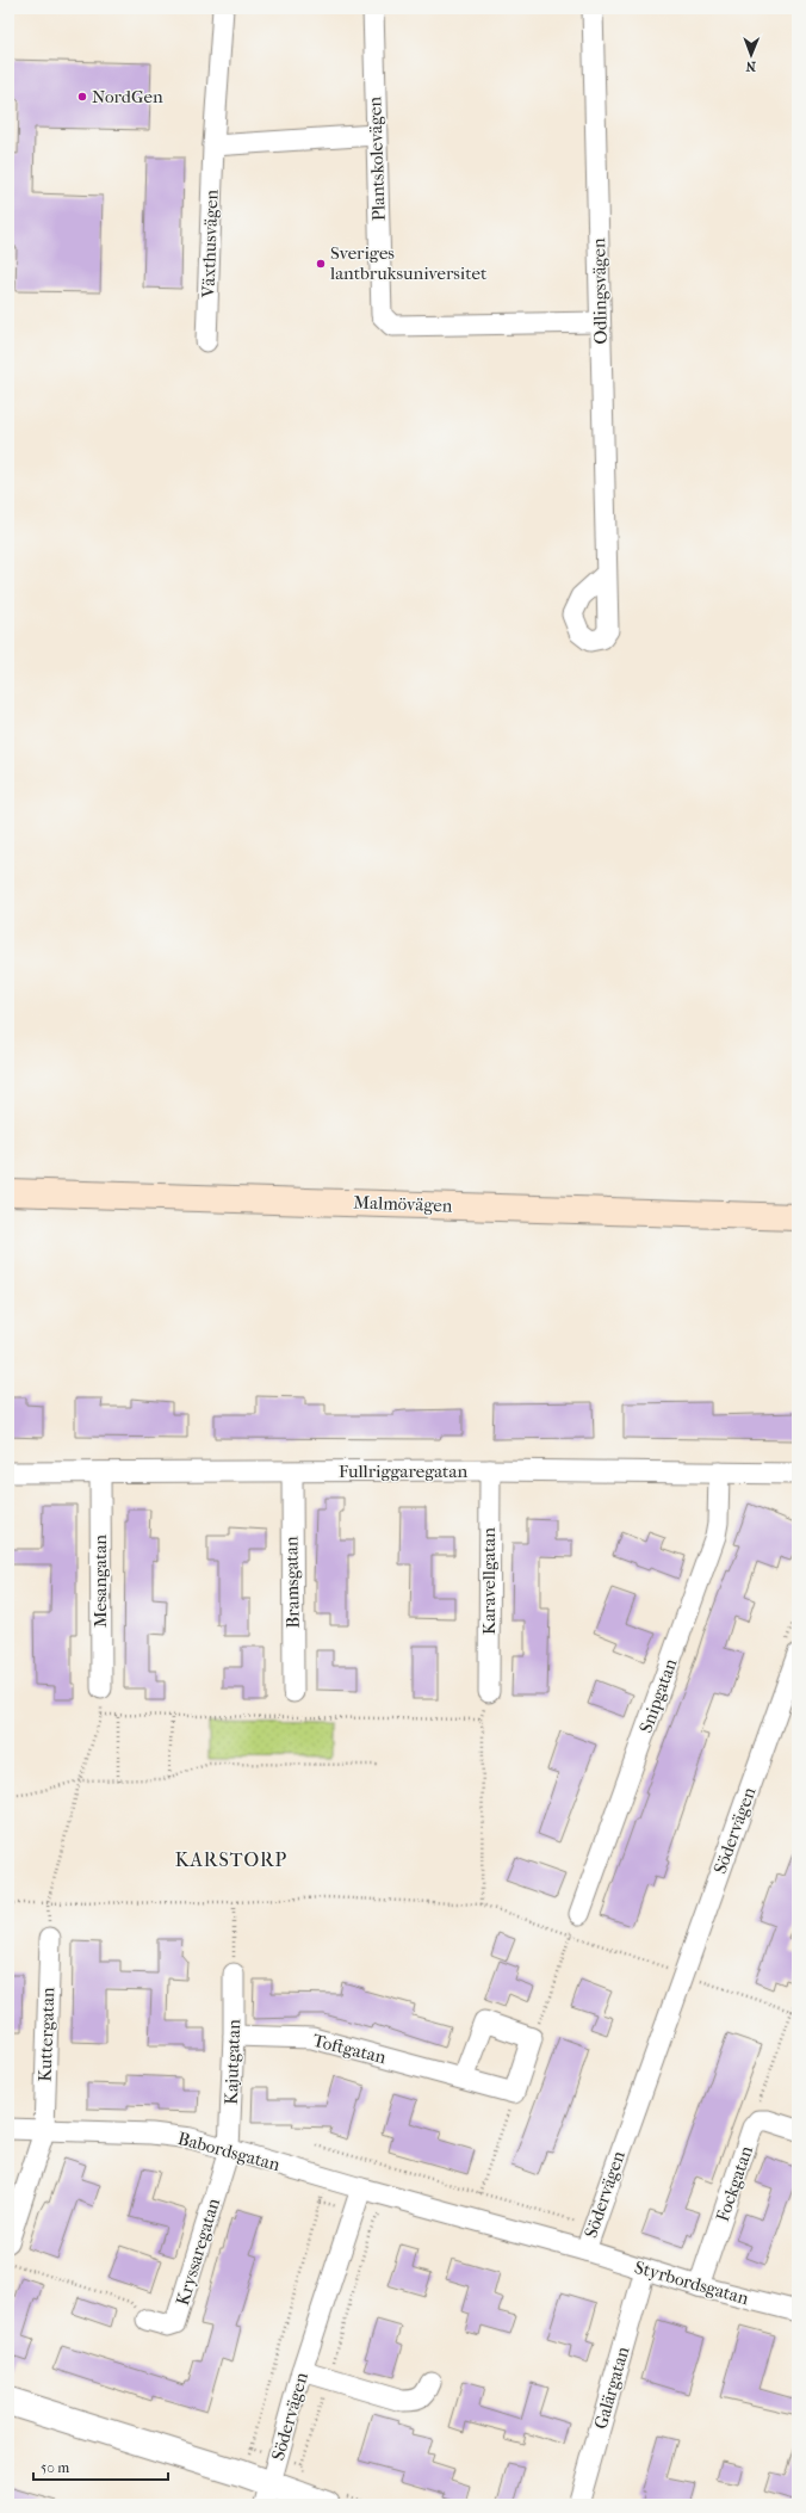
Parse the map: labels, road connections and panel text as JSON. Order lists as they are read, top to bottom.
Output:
{
  "streets": {
    "main road": ["Malmövägen"],
    "street": [
      "Plantskolevägen",
      "Växthusvägen",
      "Odlingsvägen",
      "Fullriggaregatan",
      "Mesangatan",
      "Karavellgatan",
      "Bramsgatan",
      "Snipgatan",
      "Södervägen",
      "Kuttergatan",
      "Toftgatan",
      "Kajutgatan",
      "Babordsgatan",
      "Fockgatan",
      "Kryssaregatan",
      "Styrbordsgatan",
      "Galärgatan"
    ]
  },
  "crossings": [
    ["Plantskolevägen", "Odlingsvägen"],
    ["Fullriggaregatan", "Mesangatan"],
    ["Fullriggaregatan", "Karavellgatan"],
    ["Fullriggaregatan", "Bramsgatan"],
    ["Fullriggaregatan", "Snipgatan"],
    ["Södervägen", "Babordsgatan"],
    ["Södervägen", "Styrbordsgatan"],
    ["Kuttergatan", "Babordsgatan"],
    ["Toftgatan", "Kajutgatan"],
    ["Kajutgatan", "Babordsgatan"],
    ["Kajutgatan", "Kryssaregatan"],
    ["Babordsgatan", "Kryssaregatan"],
    ["Fockgatan", "Styrbordsgatan"],
    ["Styrbordsgatan", "Galärgatan"]
  ],
  "districts": ["KARSTORP"],
  "places": ["NordGen", "Sveriges lantbruksuniversitet"],
  "scale_bar": "50 m",
  "north": "bottom"
}
